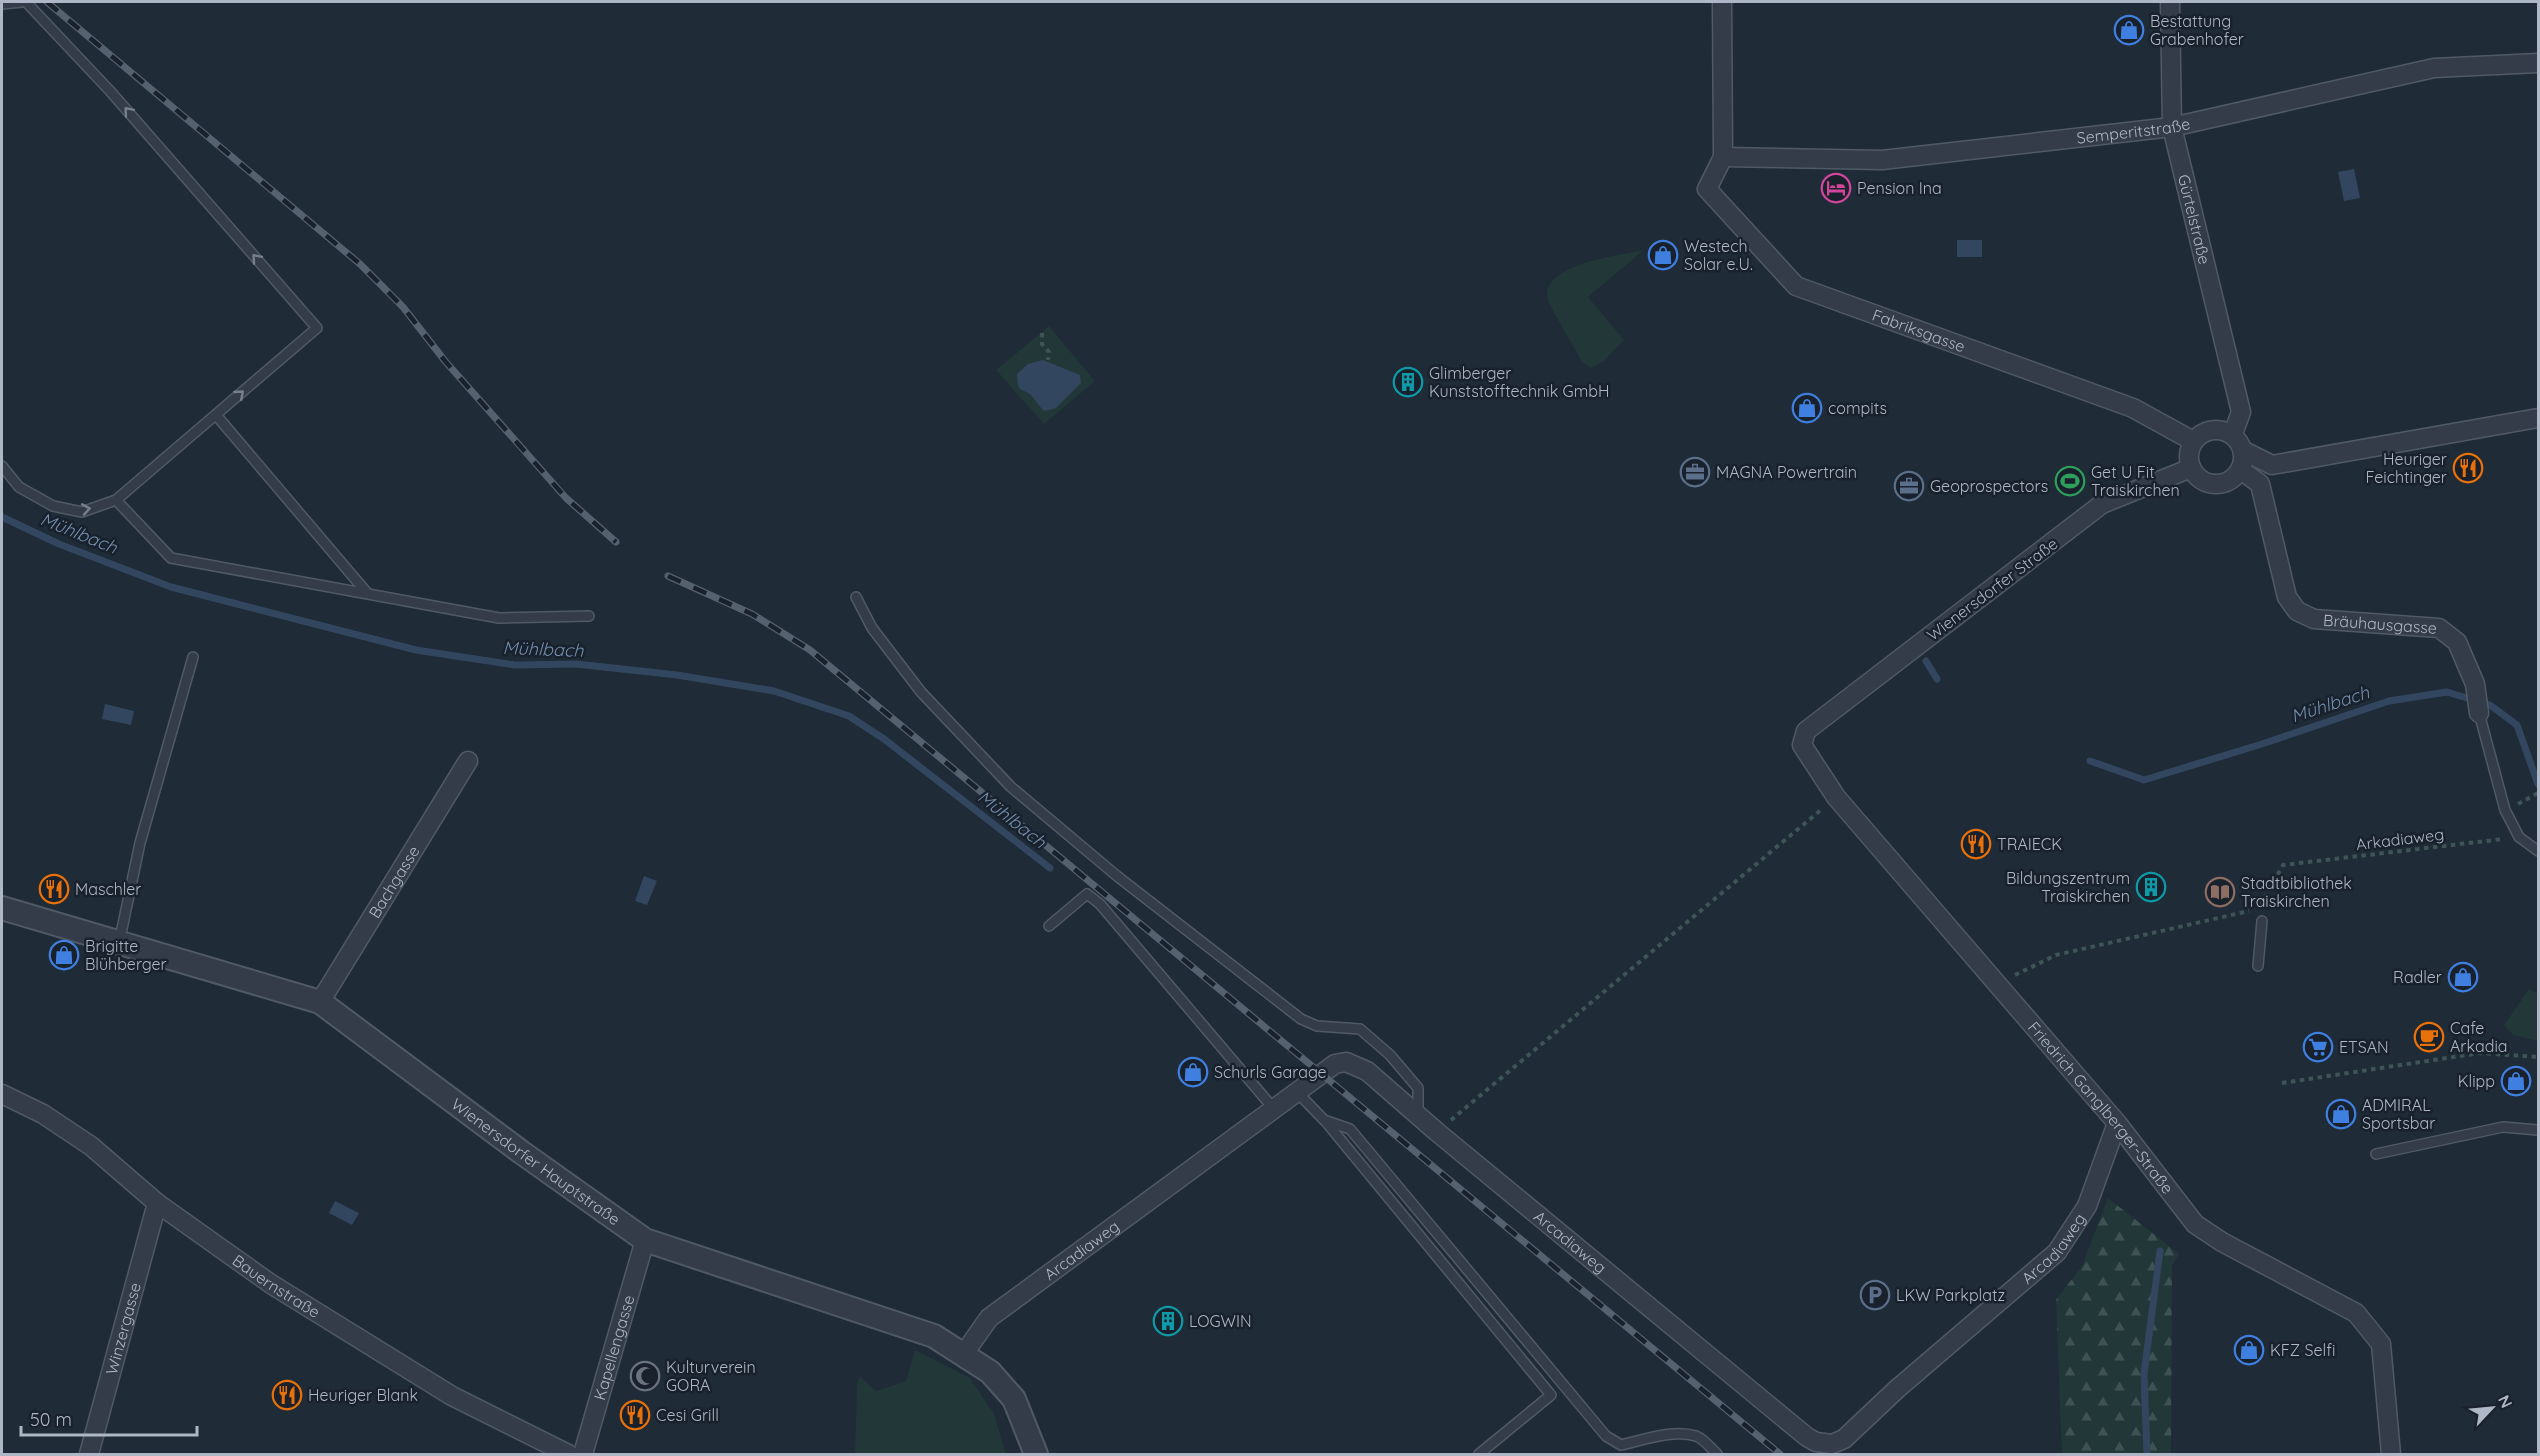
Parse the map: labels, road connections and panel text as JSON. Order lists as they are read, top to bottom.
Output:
{
  "streets": {
    "street": [
      "Semperitstraße",
      "Gürtelstraße",
      "Fabriksgasse",
      "Wienersdorfer Straße",
      "Bräuhausgasse",
      "Bachgasse",
      "Friedrich Ganglberger-Straße",
      "Wienersdorfer Hauptstraße",
      "Arcadiaweg",
      "Bauernstraße",
      "Winzergasse",
      "Kapellengasse"
    ],
    "path": ["Arkadiaweg"]
  },
  "crossings": [
    ["Semperitstraße", "Gürtelstraße"],
    ["Semperitstraße", "Fabriksgasse"],
    ["Gürtelstraße", "Fabriksgasse"],
    ["Gürtelstraße", "Wienersdorfer Straße"],
    ["Gürtelstraße", "Bräuhausgasse"],
    ["Fabriksgasse", "Wienersdorfer Straße"],
    ["Fabriksgasse", "Bräuhausgasse"],
    ["Wienersdorfer Straße", "Bräuhausgasse"],
    ["Wienersdorfer Straße", "Friedrich Ganglberger-Straße"],
    ["Bräuhausgasse", "Arkadiaweg"],
    ["Arkadiaweg", "Friedrich Ganglberger-Straße"],
    ["Bachgasse", "Wienersdorfer Hauptstraße"],
    ["Friedrich Ganglberger-Straße", "Arcadiaweg"],
    ["Wienersdorfer Hauptstraße", "Arcadiaweg"],
    ["Wienersdorfer Hauptstraße", "Kapellengasse"],
    ["Bauernstraße", "Winzergasse"]
  ],
  "water": ["Mühlbach"],
  "places": {
    "shop": [
      "Bestattung Grabenhofer",
      "Westech Solar e.U.",
      "compits",
      "Brigitte Blühberger",
      "Radler",
      "Schurls Garage",
      "Klipp",
      "ADMIRAL Sportsbar",
      "KFZ Selfi"
    ],
    "hotel": ["Pension Ina"],
    "building": ["Glimberger Kunststofftechnik GmbH", "Bildungszentrum Traiskirchen", "LOGWIN"],
    "restaurant": [
      "Heuriger Feichtinger",
      "TRAIECK",
      "Maschler",
      "Heuriger Blank",
      "Cesi Grill"
    ],
    "office": ["MAGNA Powertrain", "Geoprospectors"],
    "sports": ["Get U Fit Traiskirchen"],
    "library": ["Stadtbibliothek Traiskirchen"],
    "cafe": ["Cafe Arkadia"],
    "supermarket": ["ETSAN"],
    "parking": ["LKW Parkplatz"],
    "mosque": ["Kulturverein GORA"]
  },
  "scale_bar": "50 m",
  "north": "top right"
}
